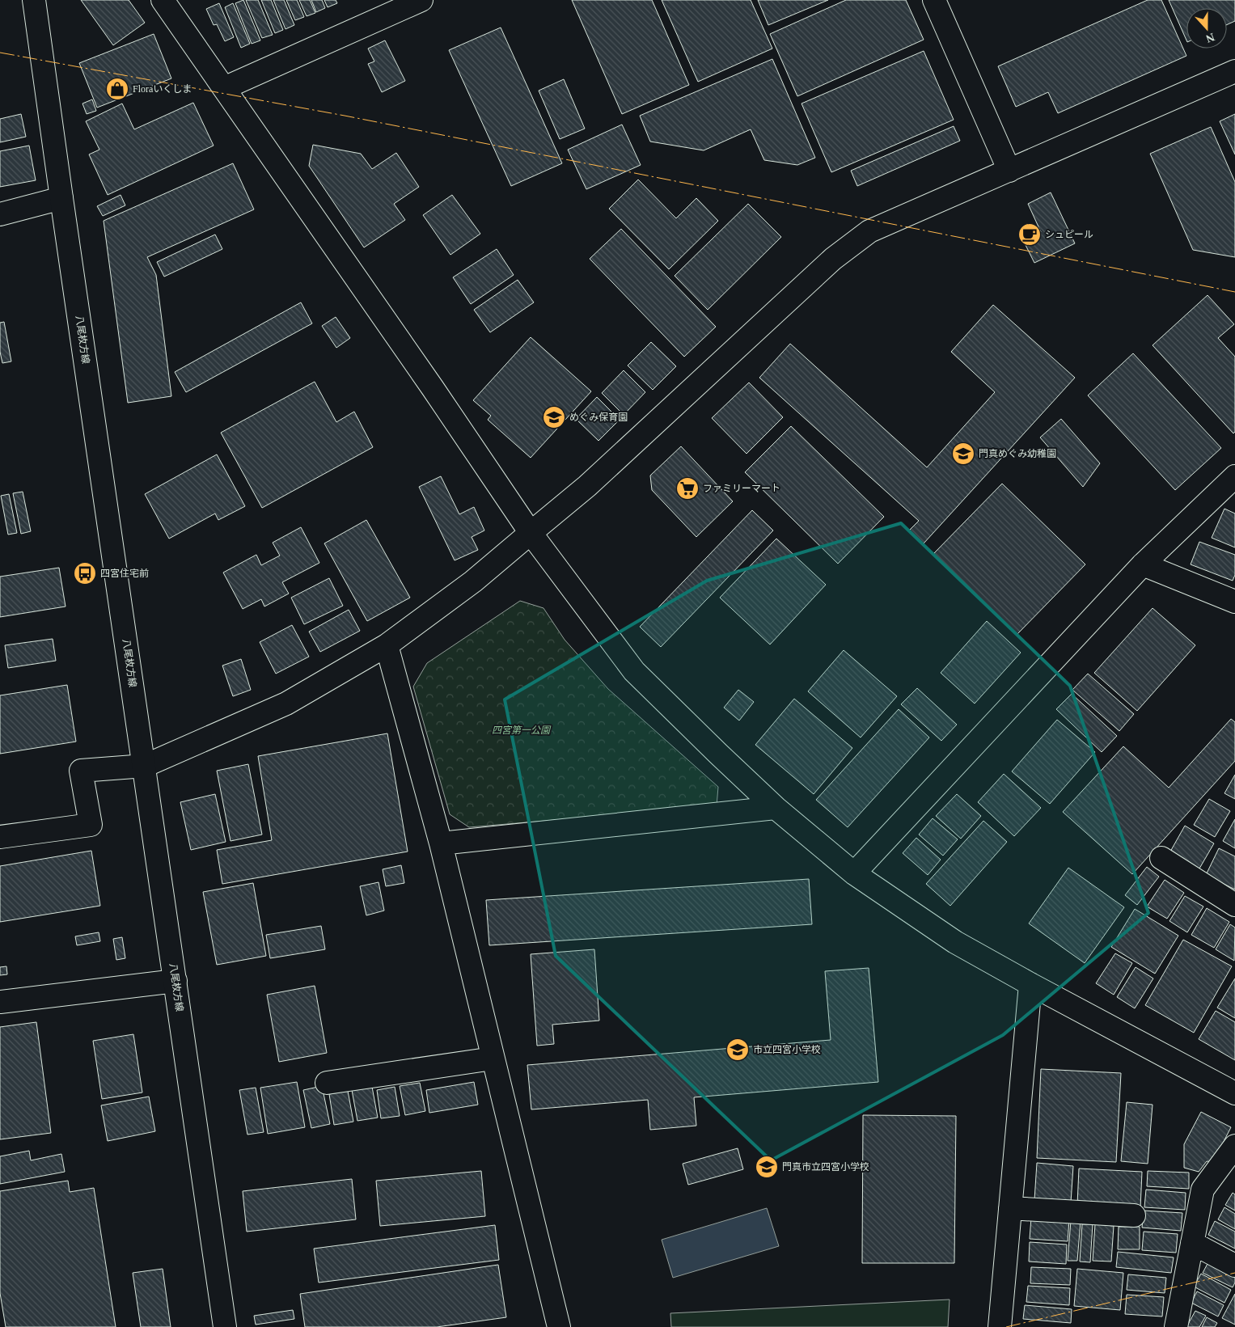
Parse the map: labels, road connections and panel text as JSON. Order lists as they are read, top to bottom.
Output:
{
  "streets": {
    "street": ["八尾枚方線"]
  },
  "parks": ["四宮第一公園"],
  "places": {
    "shop": ["Floraいくしま"],
    "cafe": ["シュピール"],
    "school or university": [
      "めぐみ保育園",
      "門真めぐみ幼稚園",
      "市立四宮小学校",
      "門真市立四宮小学校"
    ],
    "supermarket": ["ファミリーマート"],
    "bus stop": ["四宮住宅前"]
  },
  "north": "bottom"
}
